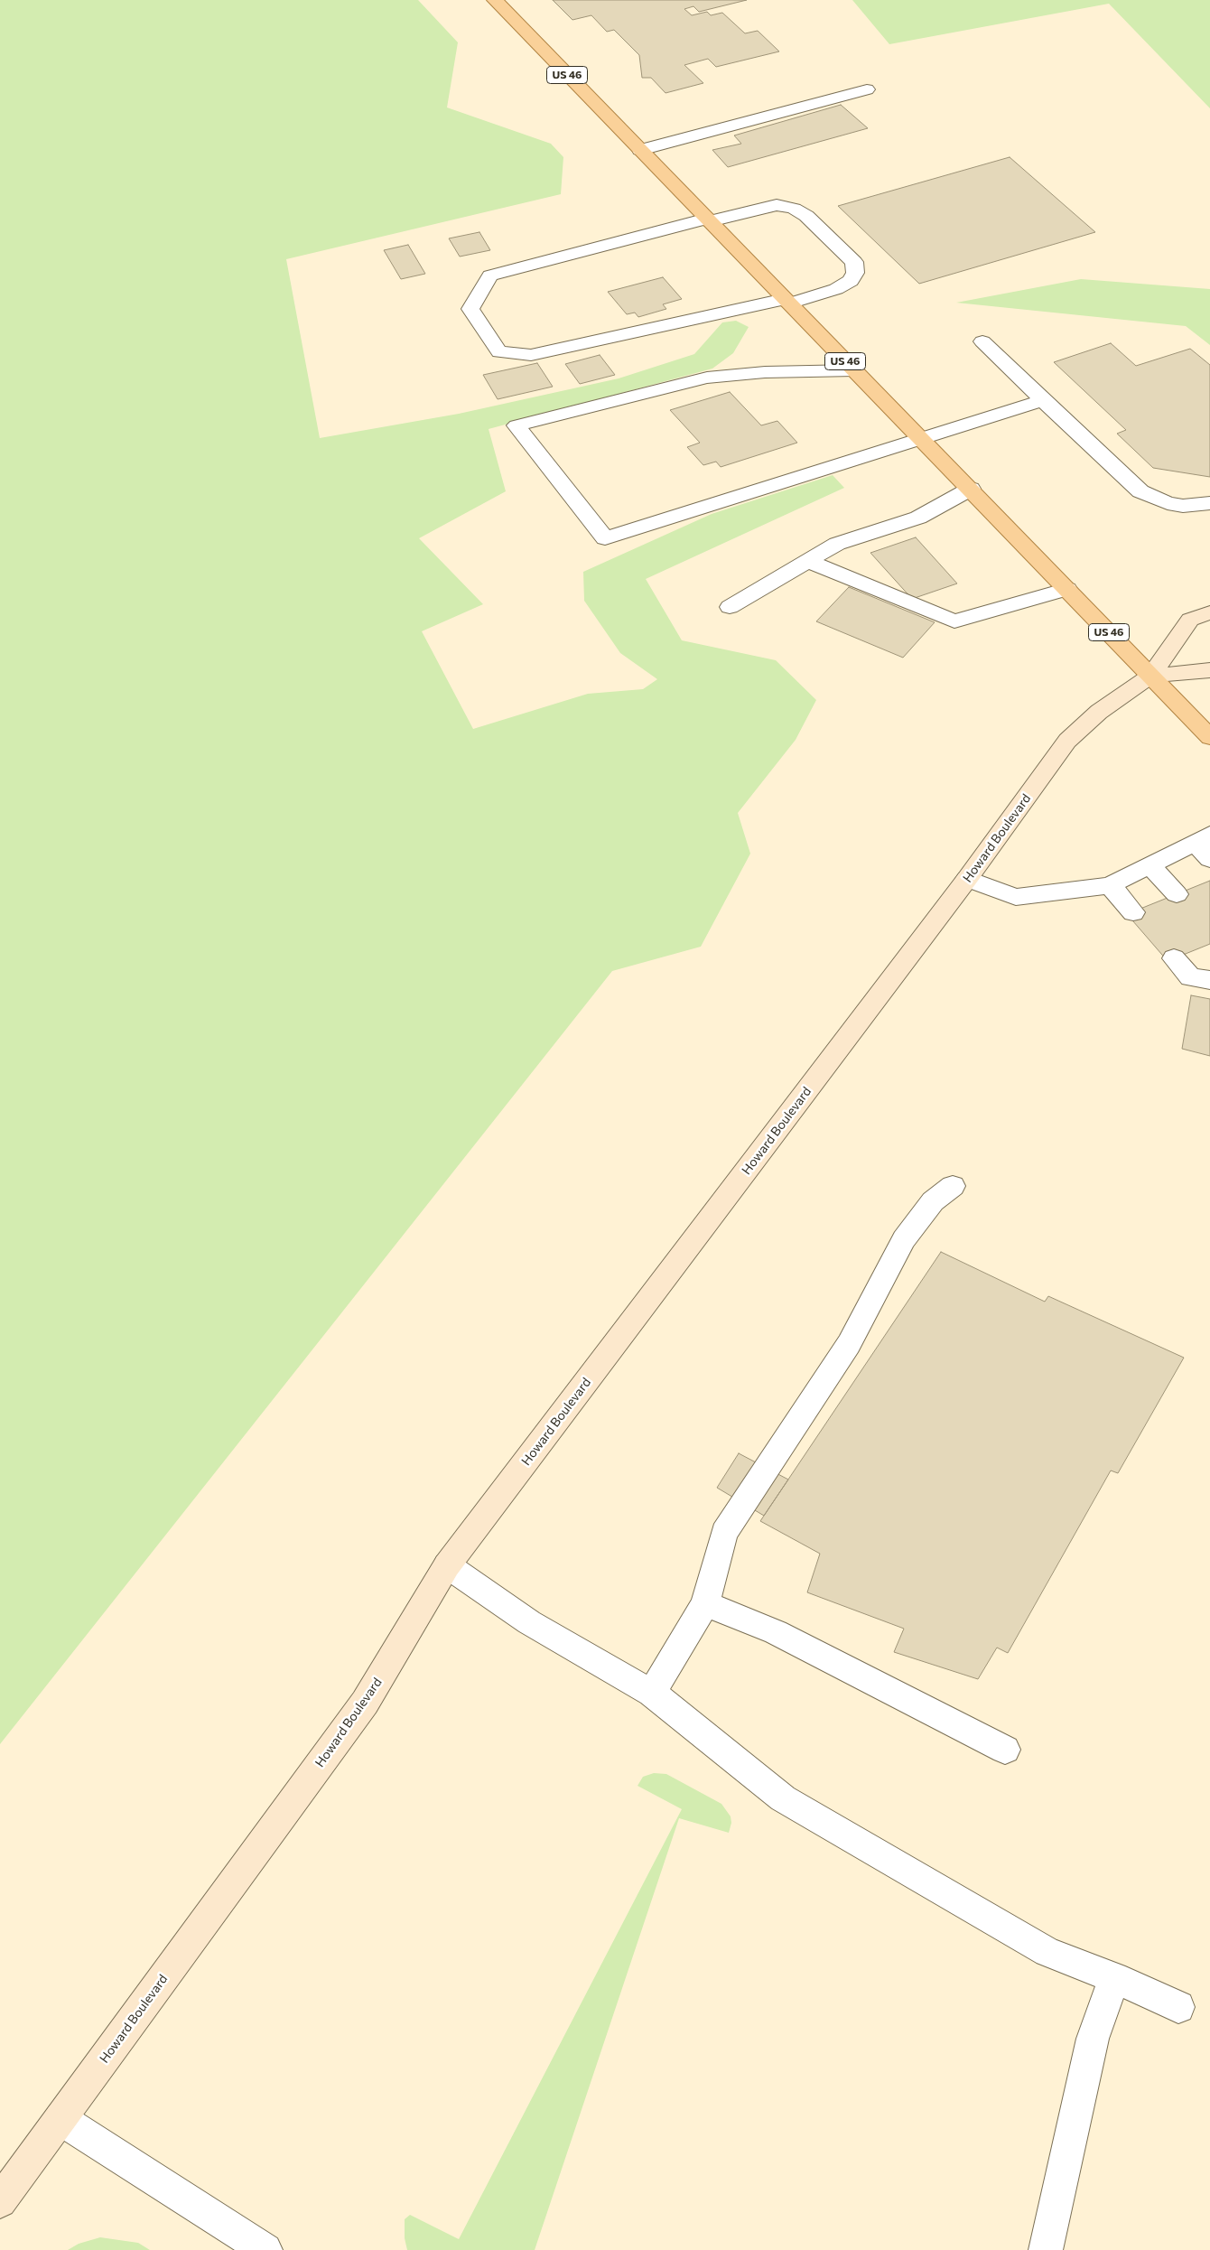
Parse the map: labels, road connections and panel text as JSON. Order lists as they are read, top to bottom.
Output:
{
  "streets": {
    "main road": ["US 46", "Howard Boulevard"]
  },
  "crossings": [
    ["US 46", "Howard Boulevard"]
  ]
}
